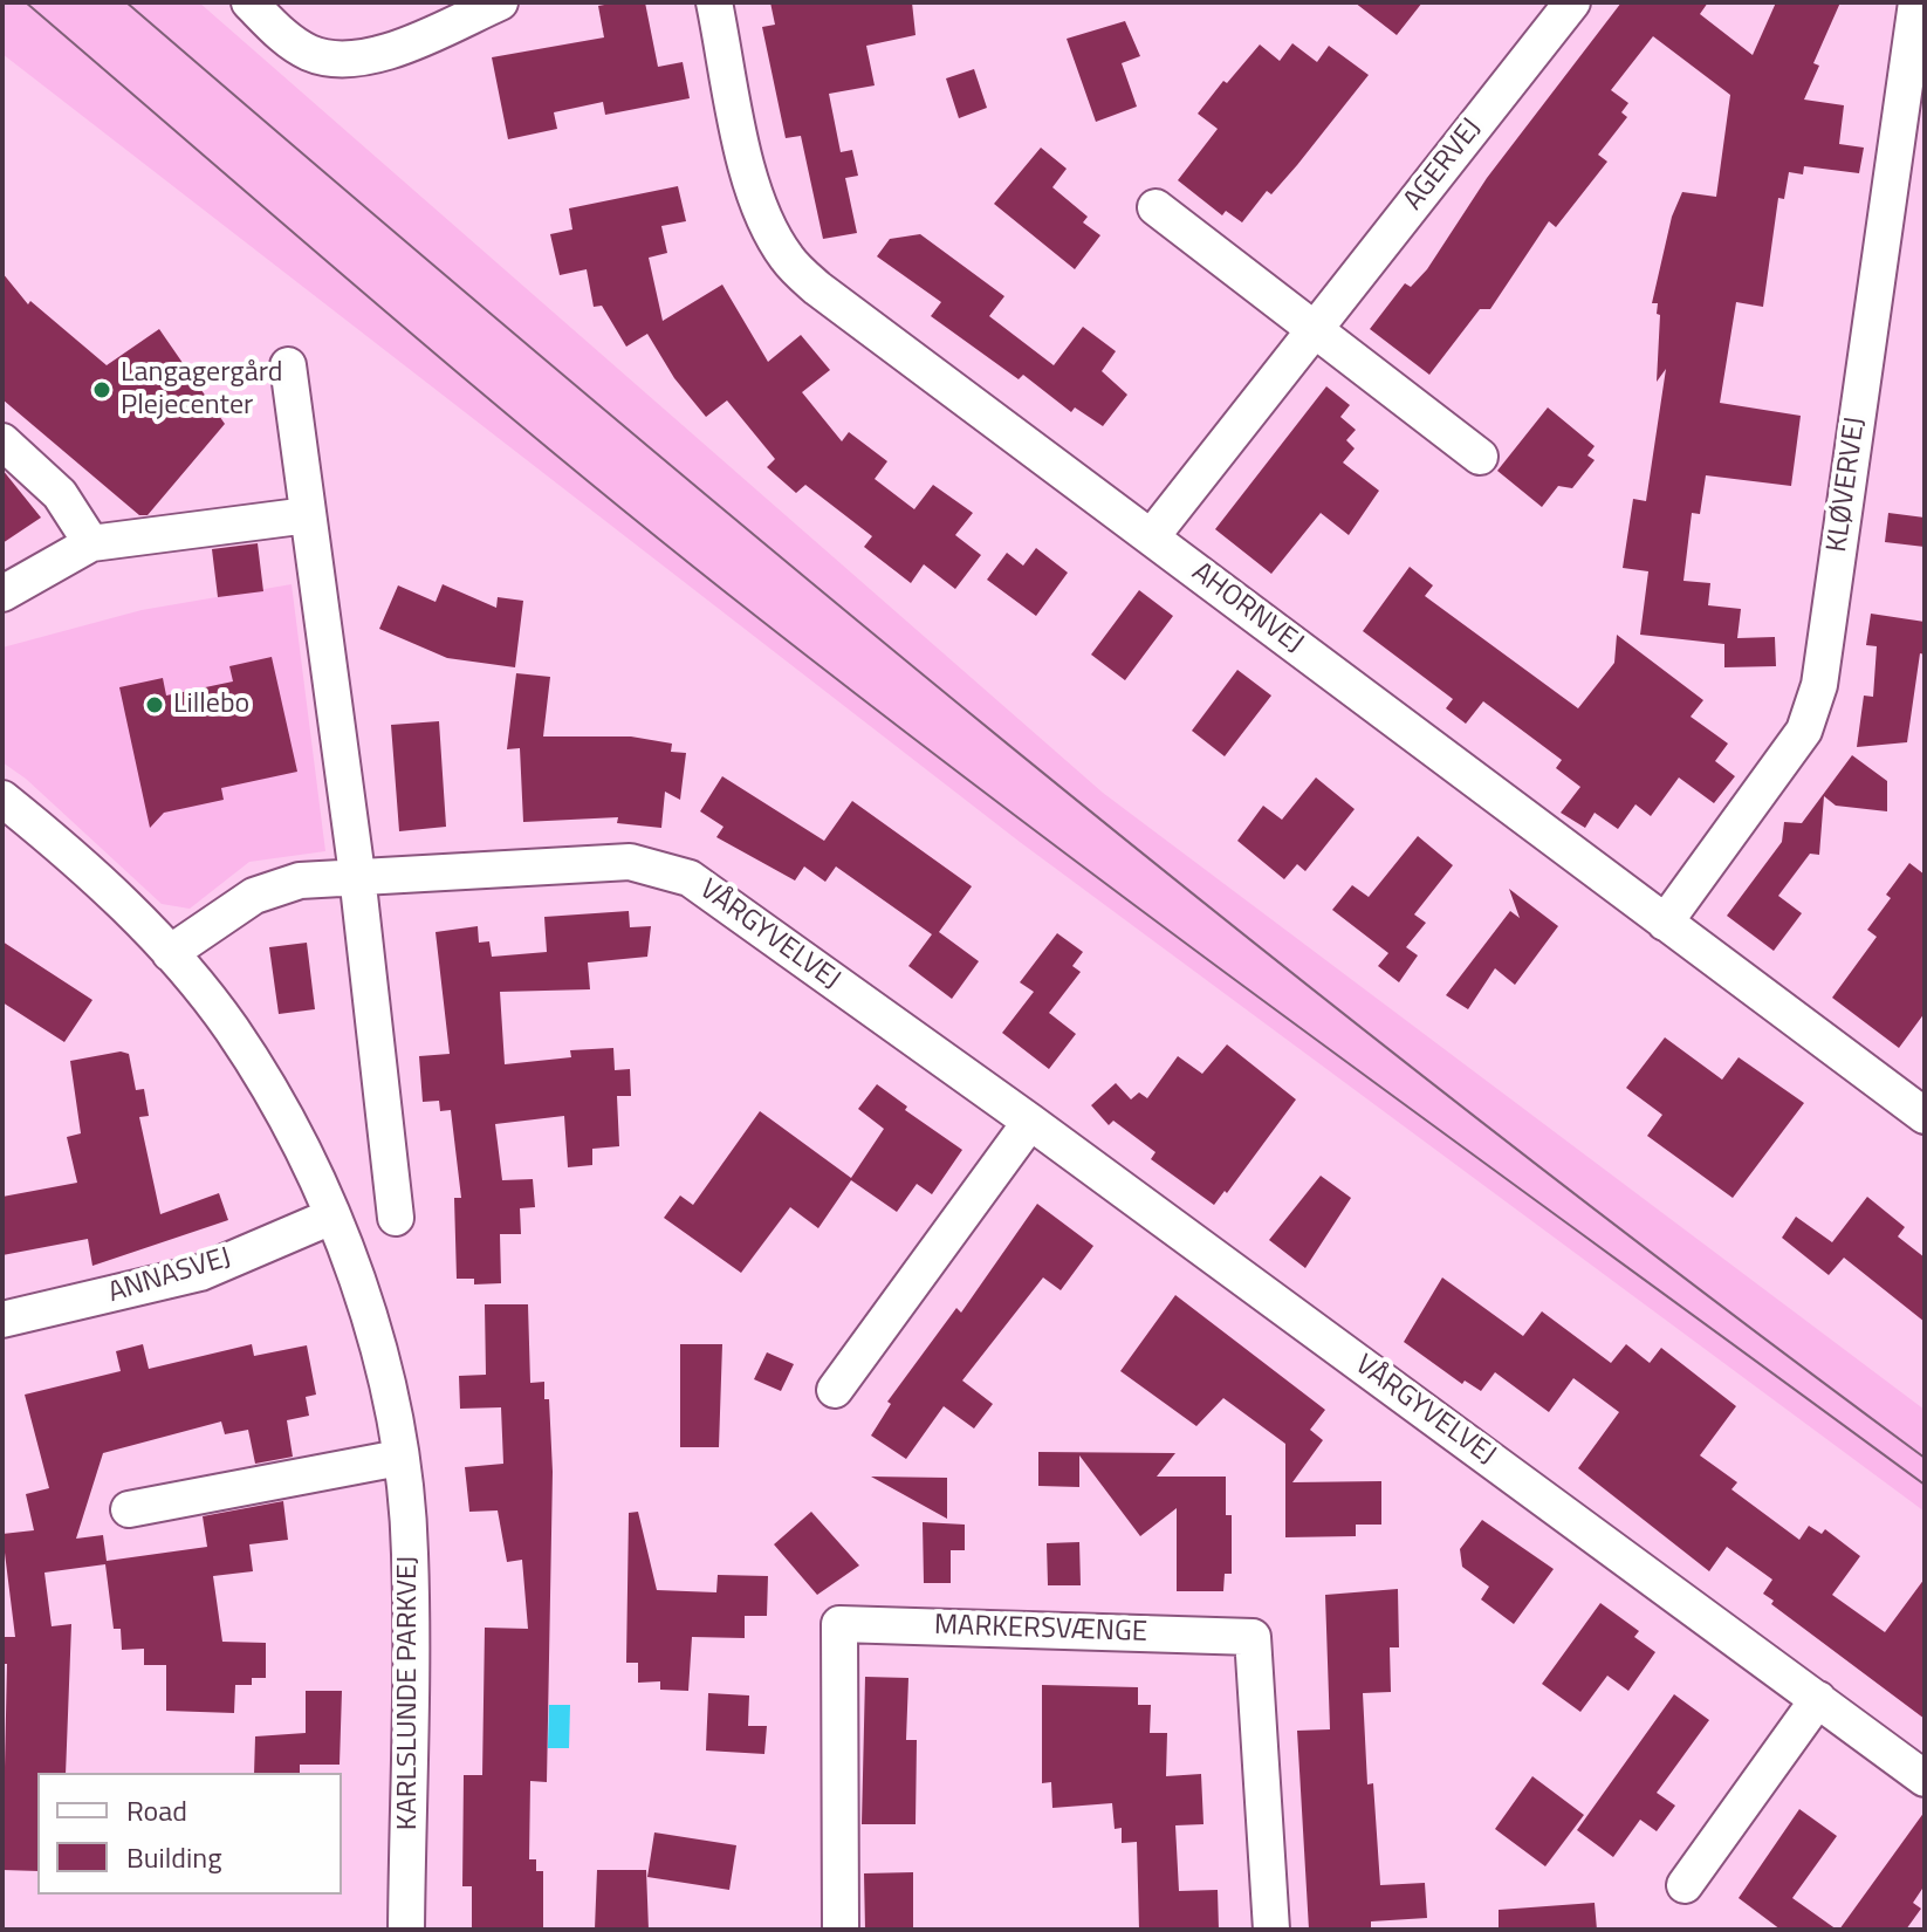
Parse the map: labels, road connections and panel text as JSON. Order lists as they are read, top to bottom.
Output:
{
  "streets": {
    "street": [
      "AGERVEJ",
      "KLØVERVEJ",
      "AHORNVEJ",
      "VÅRGYVELVEJ",
      "ANNASVEJ",
      "MARKERSVÆNGE",
      "KARLSLUNDE PARKVEJ"
    ]
  },
  "crossings": [
    ["AGERVEJ", "AHORNVEJ"],
    ["KLØVERVEJ", "AHORNVEJ"],
    ["VÅRGYVELVEJ", "KARLSLUNDE PARKVEJ"],
    ["ANNASVEJ", "KARLSLUNDE PARKVEJ"]
  ],
  "places": ["Langagergård Plejecenter", "Lillebo"],
  "legend": ["Road", "Building"]
}
